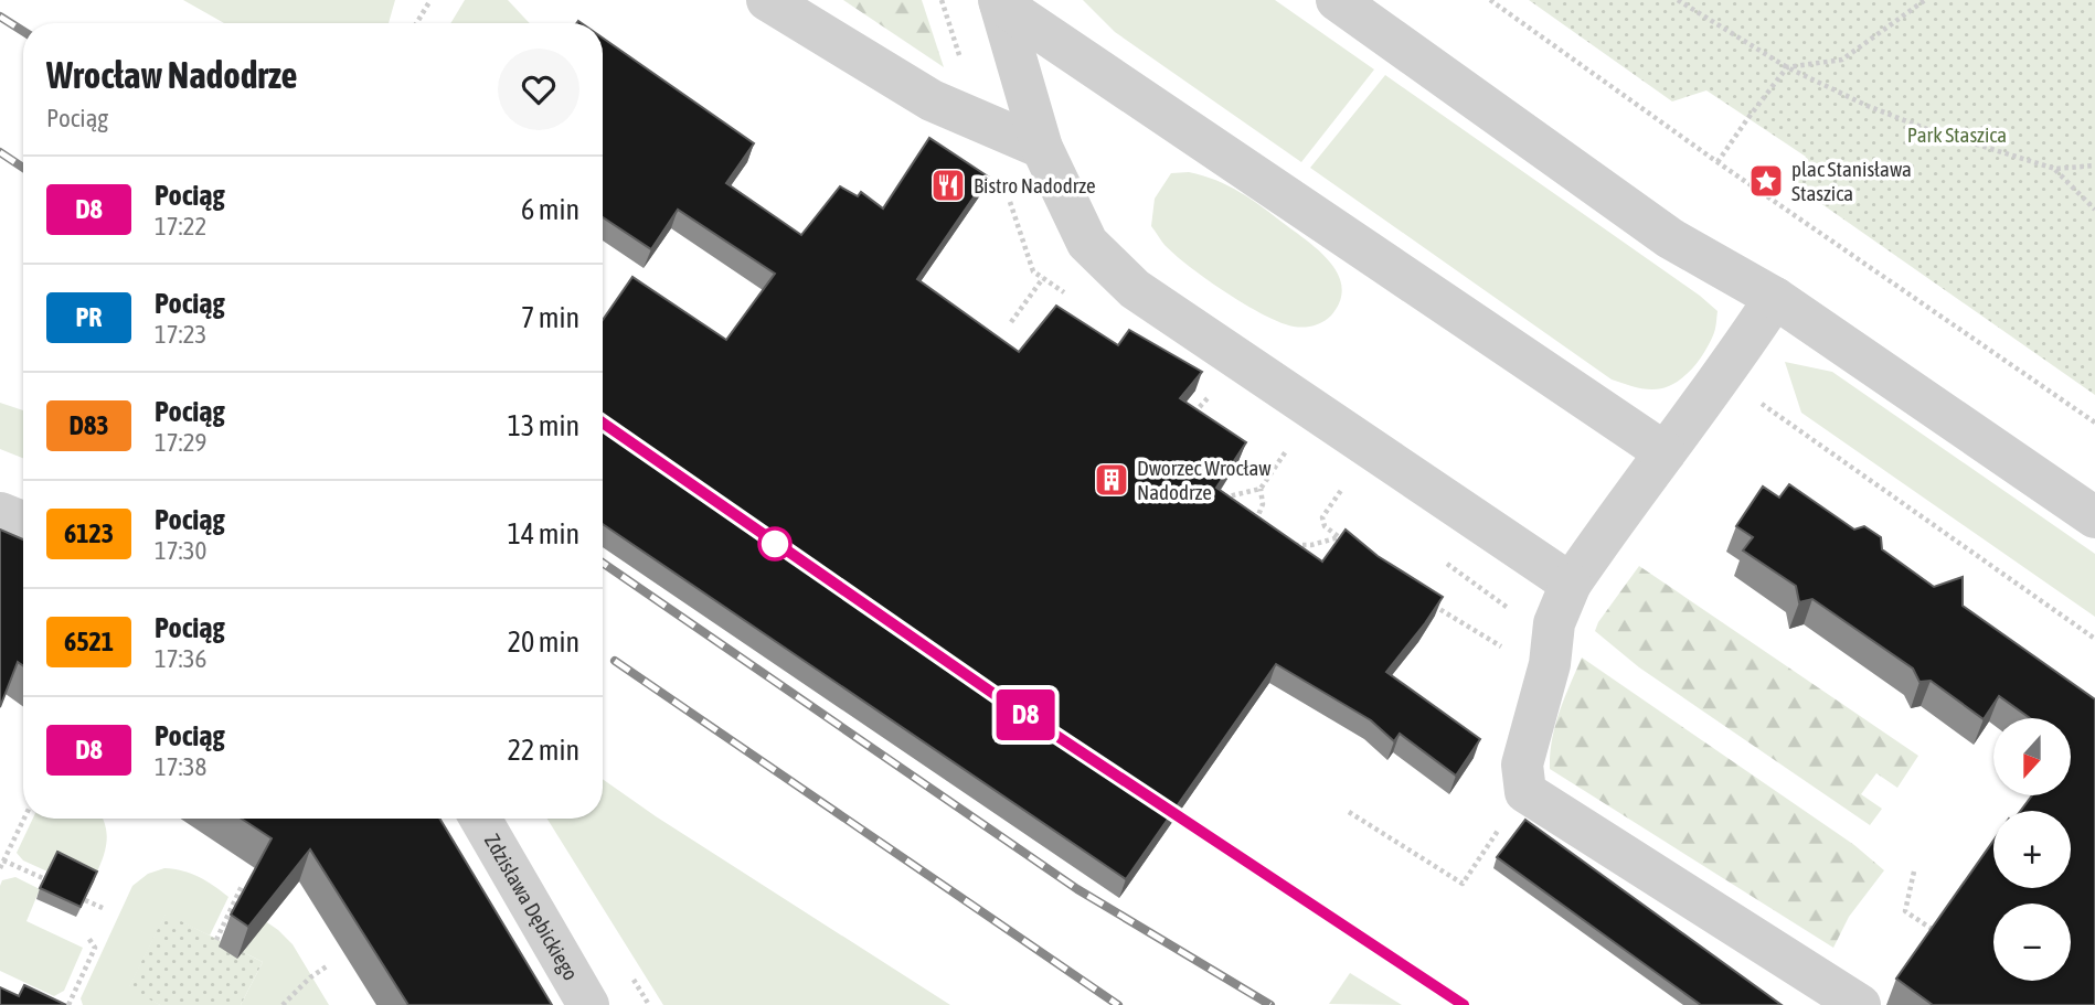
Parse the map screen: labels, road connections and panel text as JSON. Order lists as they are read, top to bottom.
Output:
{
  "streets": {
    "street": ["Zdzisława Dębickiego"]
  },
  "parks": ["Park Staszica"],
  "places": {
    "place": ["plac Stanisława Staszica"],
    "restaurant": ["Bistro Nadodrze"],
    "building": ["Dworzec Wrocław Nadodrze"]
  },
  "north": "bottom",
  "page": {
    "on_map": "D8",
    "heading": ["Wrocław Nadodrze", "Pociąg"],
    "list": [
      {
        "mark": "D8",
        "name": "Pociąg",
        "note": "17:22",
        "value": "6 min"
      },
      {
        "mark": "PR",
        "name": "Pociąg",
        "note": "17:23",
        "value": "7 min"
      },
      {
        "mark": "D83",
        "name": "Pociąg",
        "note": "17:29",
        "value": "13 min"
      },
      {
        "mark": "6123",
        "name": "Pociąg",
        "note": "17:30",
        "value": "14 min"
      },
      {
        "mark": "6521",
        "name": "Pociąg",
        "note": "17:36",
        "value": "20 min"
      },
      {
        "mark": "D8",
        "name": "Pociąg",
        "note": "17:38",
        "value": "22 min"
      }
    ],
    "map_buttons": ["+", "−"]
  }
}
